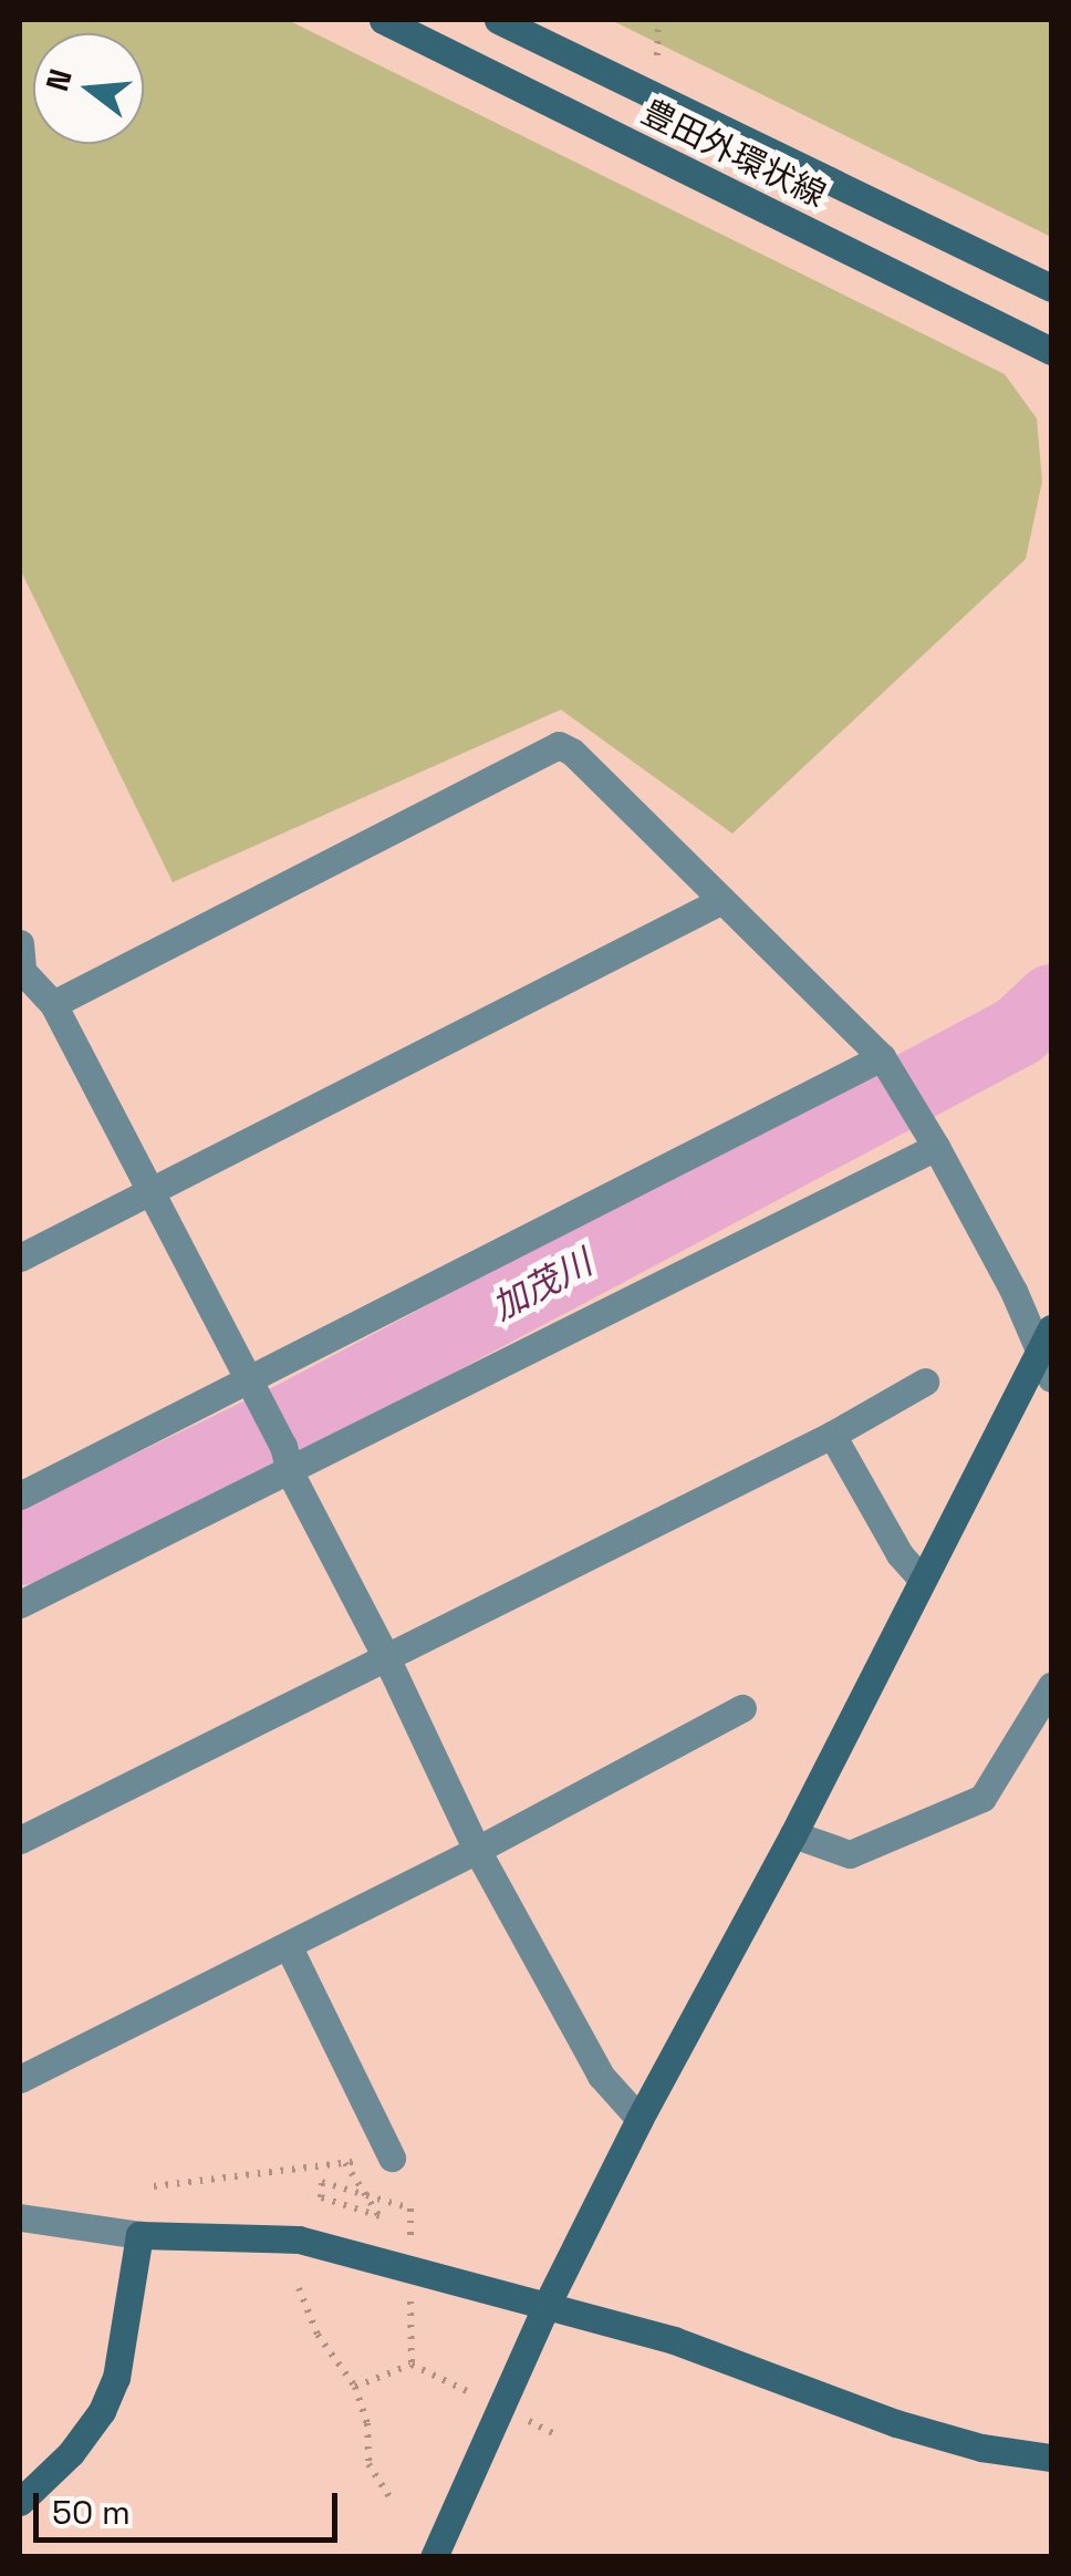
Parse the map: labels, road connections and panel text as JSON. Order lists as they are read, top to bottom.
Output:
{
  "streets": {
    "street": ["豊田外環状線"]
  },
  "water": ["加茂川"],
  "scale_bar": "50 m",
  "north": "left"
}
